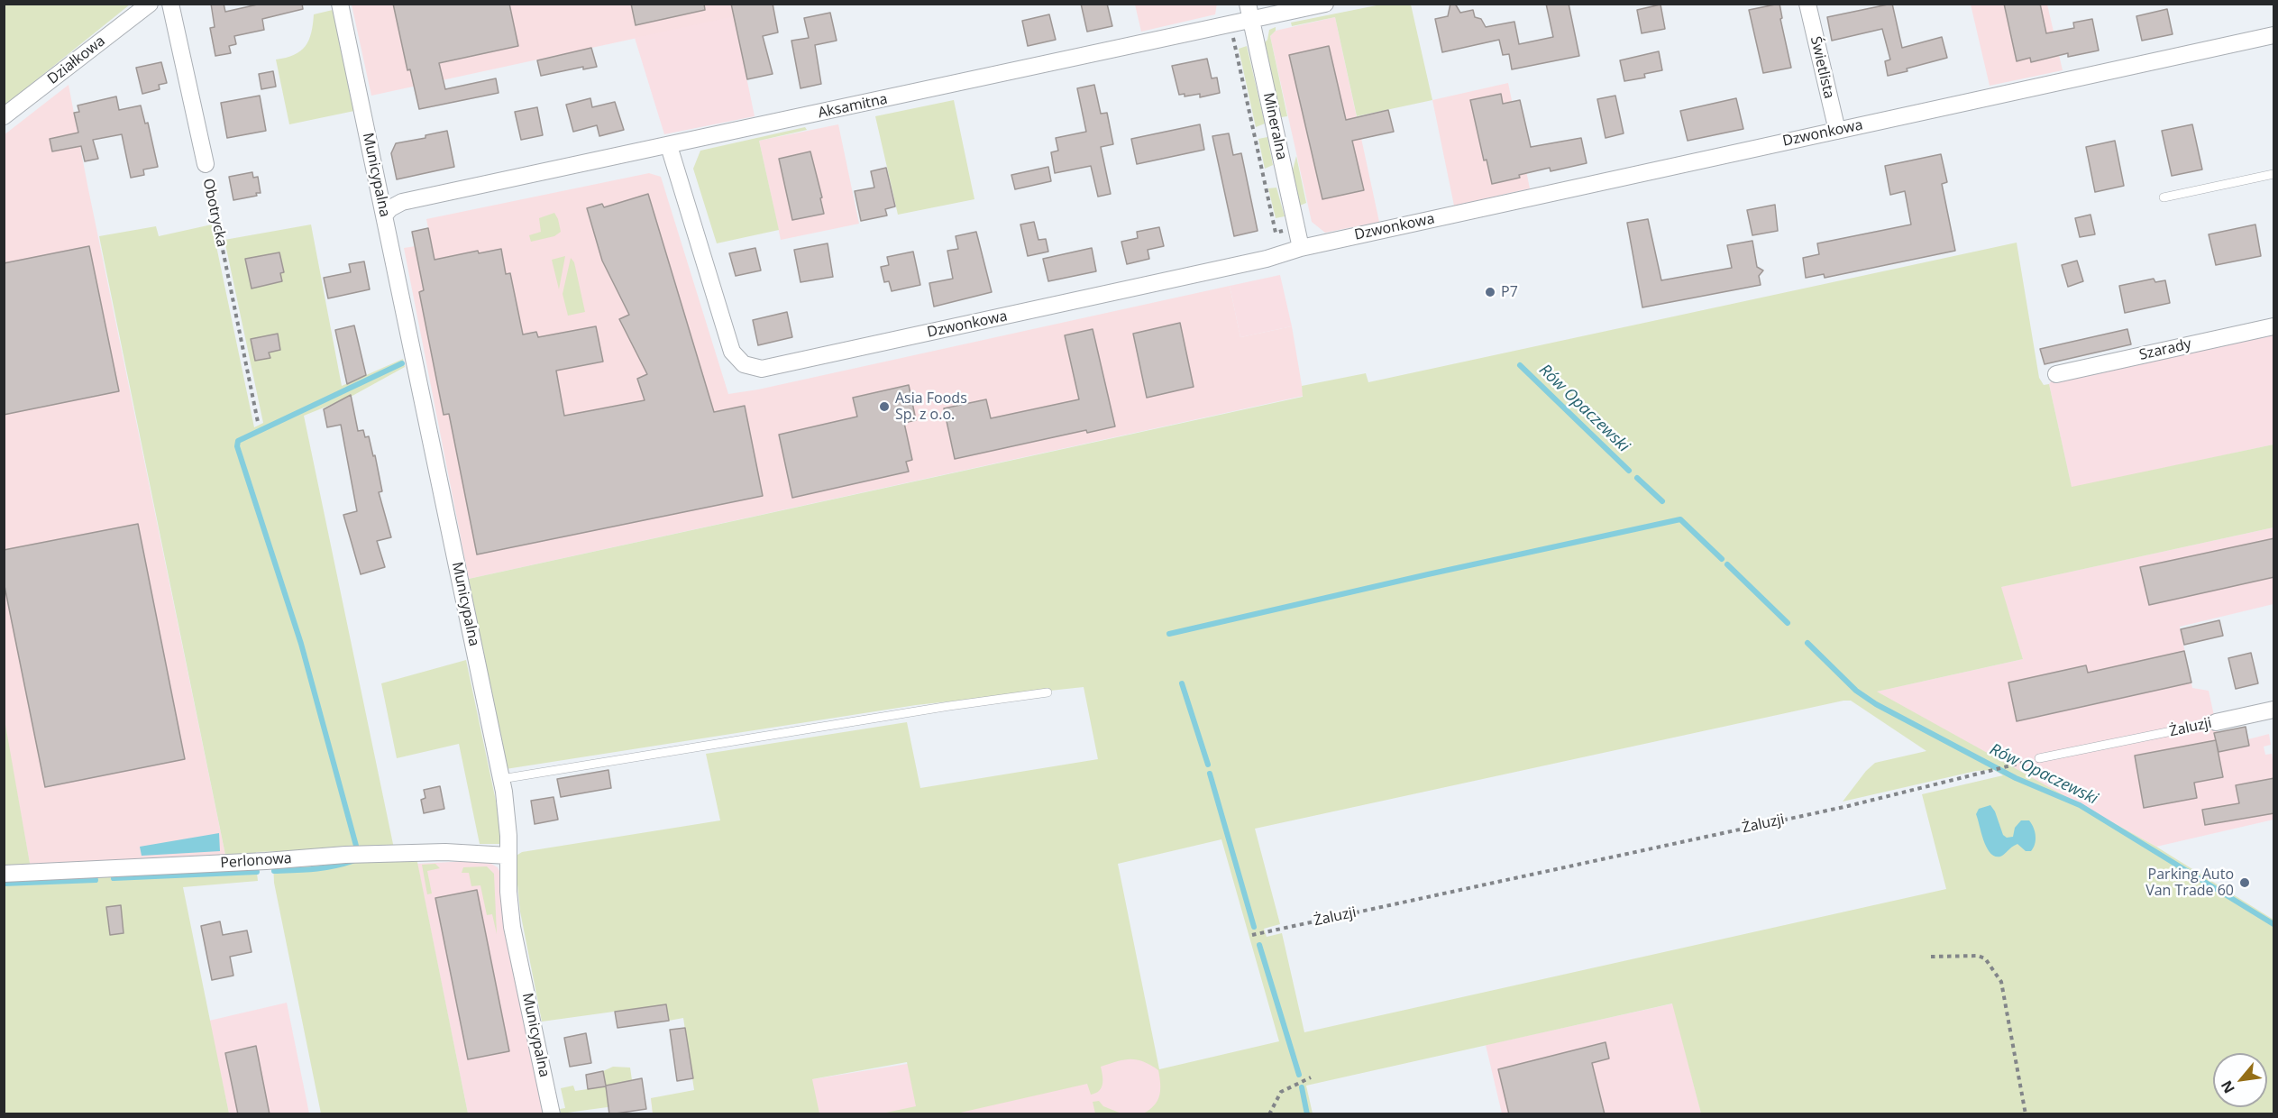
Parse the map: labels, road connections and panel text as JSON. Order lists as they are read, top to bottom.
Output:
{
  "streets": {
    "street": [
      "Działkowa",
      "Świetlista",
      "Aksamitna",
      "Mineralna",
      "Dzwonkowa",
      "Municypalna",
      "Obotrycka",
      "Szarady",
      "Żaluzji",
      "Perlonowa"
    ]
  },
  "crossings": [
    ["Świetlista", "Dzwonkowa"],
    ["Aksamitna", "Mineralna"],
    ["Aksamitna", "Dzwonkowa"],
    ["Aksamitna", "Municypalna"],
    ["Mineralna", "Dzwonkowa"],
    ["Municypalna", "Perlonowa"]
  ],
  "water": ["Rów Opaczewski"],
  "places": ["P7", "Asia Foods Sp. z o.o.", "Parking Auto Van Trade 60"],
  "north": "bottom left"
}
